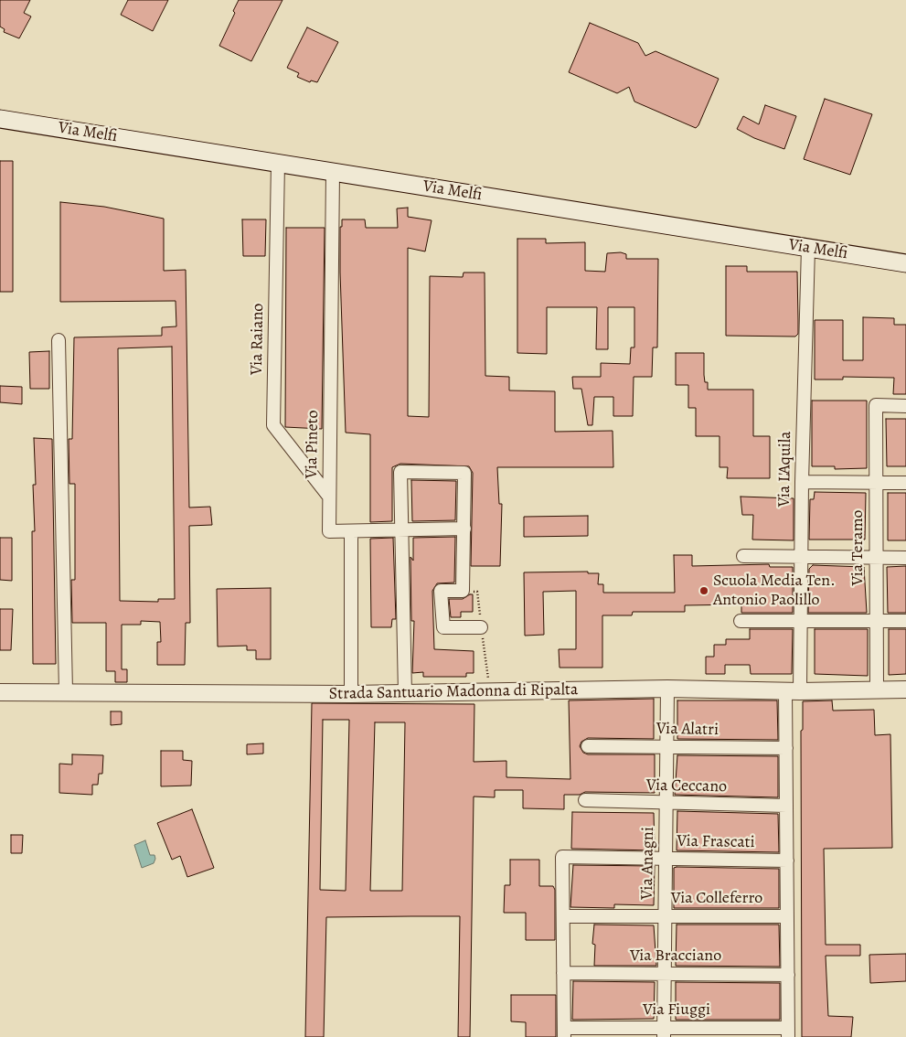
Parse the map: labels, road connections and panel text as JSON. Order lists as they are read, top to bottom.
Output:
{
  "streets": {
    "main road": ["Via Melfi"],
    "street": [
      "Via Raiano",
      "Via Pineto",
      "Via L'Aquila",
      "Via Teramo",
      "Strada Santuario Madonna di Ripalta",
      "Via Alatri",
      "Via Ceccano",
      "Via Frascati",
      "Via Anagni",
      "Via Colleferro",
      "Via Bracciano",
      "Via Fiuggi"
    ]
  },
  "crossings": [
    ["Via Melfi", "Via Raiano"],
    ["Via Melfi", "Via Pineto"],
    ["Via Melfi", "Via L'Aquila"],
    ["Via Raiano", "Via Pineto"],
    ["Via L'Aquila", "Strada Santuario Madonna di Ripalta"],
    ["Via L'Aquila", "Via Alatri"],
    ["Via L'Aquila", "Via Ceccano"],
    ["Via L'Aquila", "Via Frascati"],
    ["Via L'Aquila", "Via Colleferro"],
    ["Via L'Aquila", "Via Bracciano"],
    ["Via L'Aquila", "Via Fiuggi"],
    ["Via Teramo", "Strada Santuario Madonna di Ripalta"],
    ["Strada Santuario Madonna di Ripalta", "Via Anagni"],
    ["Via Alatri", "Via Anagni"],
    ["Via Ceccano", "Via Anagni"],
    ["Via Frascati", "Via Anagni"],
    ["Via Frascati", "Via Colleferro"],
    ["Via Anagni", "Via Colleferro"],
    ["Via Anagni", "Via Bracciano"],
    ["Via Anagni", "Via Fiuggi"]
  ],
  "places": ["Scuola Media Ten. Antonio Paolillo"]
}
